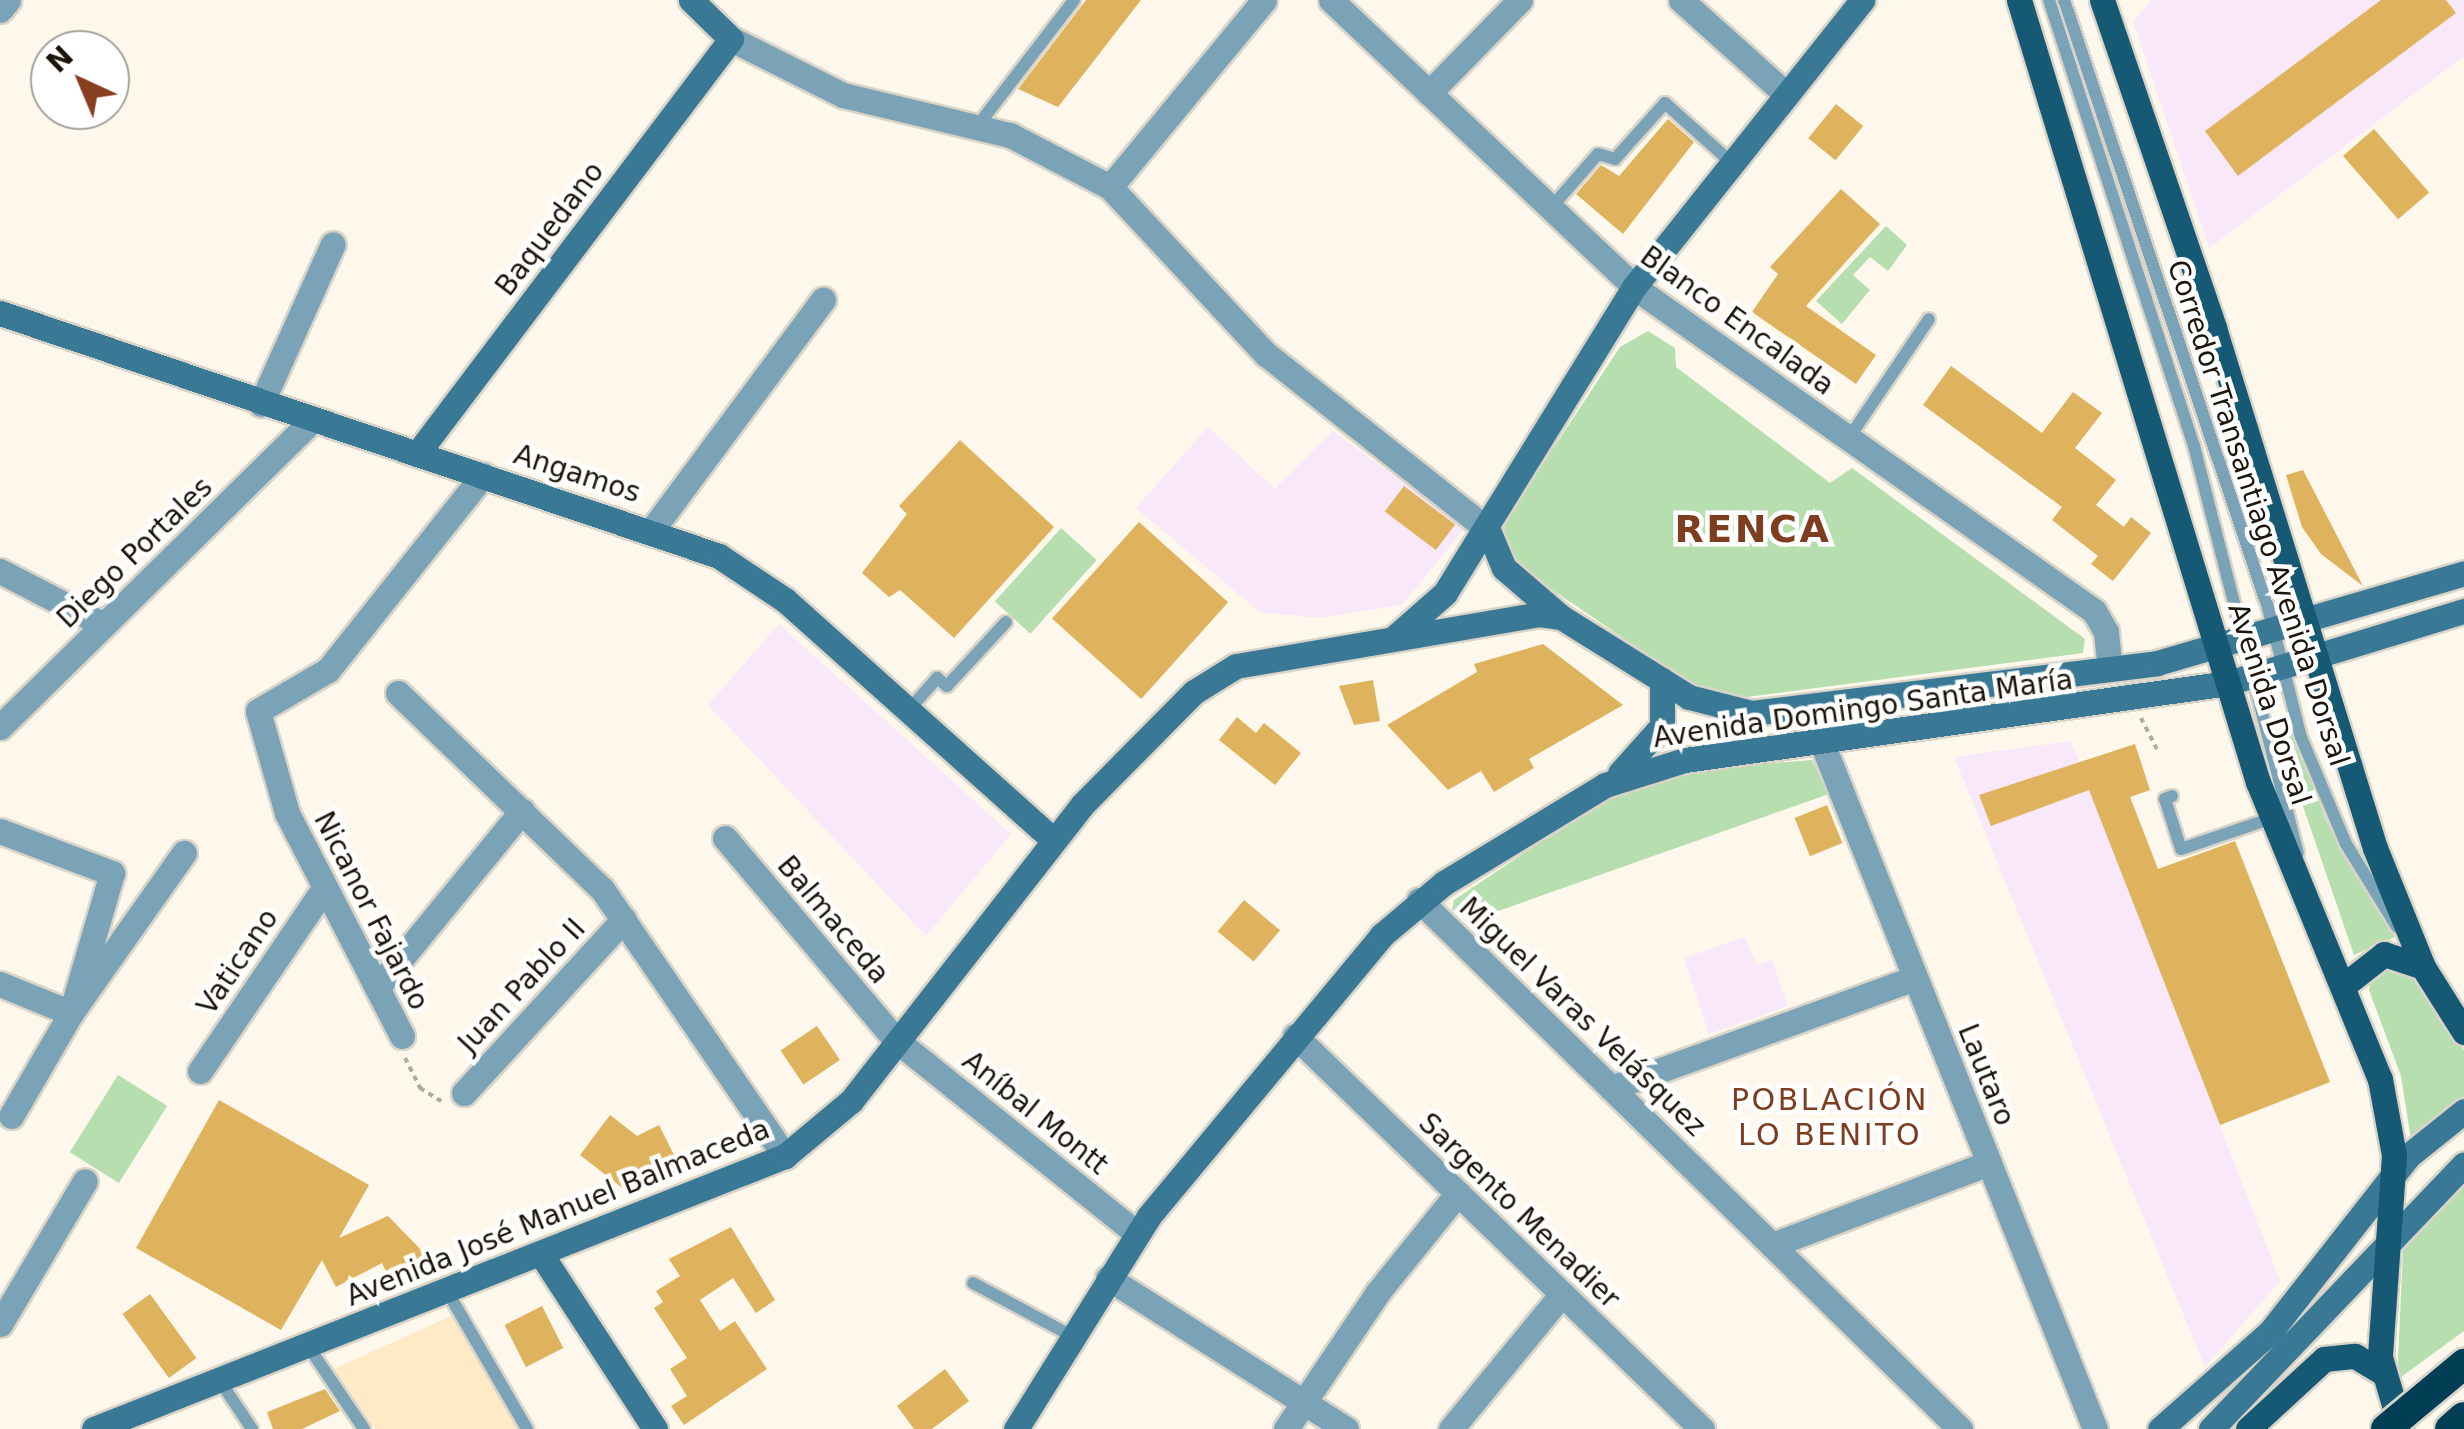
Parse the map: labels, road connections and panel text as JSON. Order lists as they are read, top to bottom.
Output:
{
  "streets": {
    "main road": [
      "Baquedano",
      "Angamos",
      "Avenida Dorsal",
      "Avenida Domingo Santa María",
      "Avenida José Manuel Balmaceda"
    ],
    "street": [
      "Blanco Encalada",
      "Diego Portales",
      "Nicanor Fajardo",
      "Balmaceda",
      "Vaticano",
      "Juan Pablo II",
      "Miguel Varas Velásquez",
      "Lautaro",
      "Aníbal Montt",
      "Sargento Menadier"
    ],
    "lane": ["Corredor Transantiago Avenida Dorsal"]
  },
  "crossings": [
    ["Baquedano", "Angamos"],
    ["Blanco Encalada", "Avenida Domingo Santa María"],
    ["Angamos", "Diego Portales"],
    ["Angamos", "Nicanor Fajardo"],
    ["Angamos", "Avenida José Manuel Balmaceda"],
    ["Corredor Transantiago Avenida Dorsal", "Avenida Dorsal"],
    ["Corredor Transantiago Avenida Dorsal", "Avenida Domingo Santa María"],
    ["Avenida Dorsal", "Avenida Domingo Santa María"],
    ["Avenida Domingo Santa María", "Miguel Varas Velásquez"],
    ["Avenida Domingo Santa María", "Lautaro"],
    ["Avenida Domingo Santa María", "Aníbal Montt"],
    ["Avenida Domingo Santa María", "Sargento Menadier"],
    ["Nicanor Fajardo", "Vaticano"],
    ["Balmaceda", "Aníbal Montt"],
    ["Balmaceda", "Avenida José Manuel Balmaceda"],
    ["Aníbal Montt", "Avenida José Manuel Balmaceda"]
  ],
  "districts": ["RENCA", "POBLACIÓN LO BENITO"],
  "north": "top left"
}
